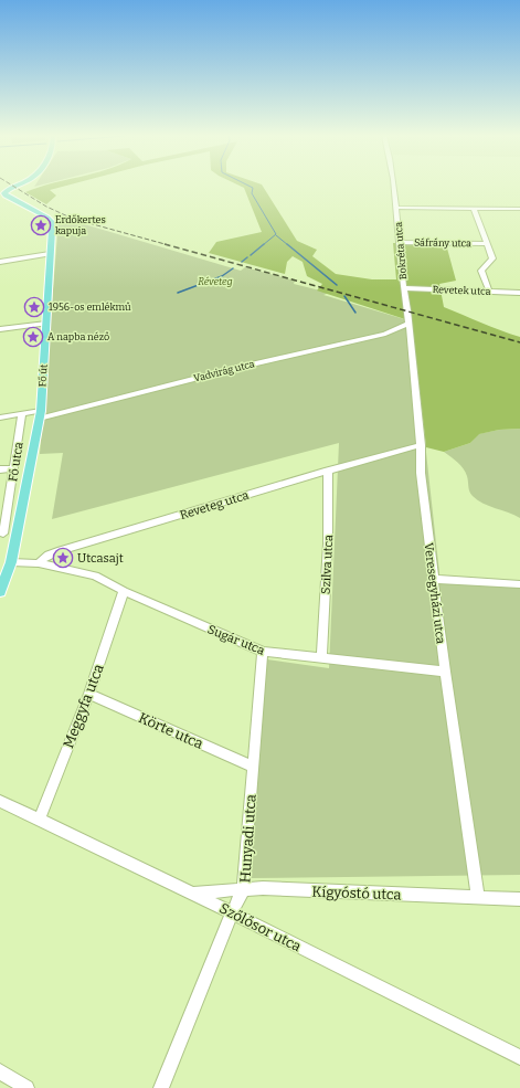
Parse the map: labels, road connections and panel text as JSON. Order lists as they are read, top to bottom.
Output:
{
  "streets": {
    "main road": ["Fő út"],
    "street": [
      "Sáfrány utca",
      "Bokréta utca",
      "Revetek utca",
      "Vadvirág utca",
      "Fő utca",
      "Reveteg utca",
      "Szilva utca",
      "Veresegyházi utca",
      "Sugár utca",
      "Meggyfa utca",
      "Körte utca",
      "Hunyadi utca",
      "Kígyóstó utca",
      "Szőlősor utca"
    ]
  },
  "crossings": [
    ["Sáfrány utca", "Bokréta utca"],
    ["Bokréta utca", "Revetek utca"],
    ["Bokréta utca", "Veresegyházi utca"],
    ["Revetek utca", "Veresegyházi utca"],
    ["Vadvirág utca", "Fő út"],
    ["Vadvirág utca", "Fő utca"],
    ["Vadvirág utca", "Veresegyházi utca"],
    ["Reveteg utca", "Szilva utca"],
    ["Reveteg utca", "Veresegyházi utca"],
    ["Reveteg utca", "Sugár utca"],
    ["Szilva utca", "Sugár utca"],
    ["Veresegyházi utca", "Sugár utca"],
    ["Veresegyházi utca", "Kígyóstó utca"],
    ["Sugár utca", "Meggyfa utca"],
    ["Sugár utca", "Hunyadi utca"],
    ["Meggyfa utca", "Körte utca"],
    ["Meggyfa utca", "Szőlősor utca"],
    ["Körte utca", "Hunyadi utca"],
    ["Hunyadi utca", "Kígyóstó utca"],
    ["Hunyadi utca", "Szőlősor utca"],
    ["Kígyóstó utca", "Szőlősor utca"]
  ],
  "parks": ["Réveteg"],
  "places": {
    "place": [
      "Erdőkertes kapuja",
      "1956-os emlékmű",
      "A napba néző",
      "Utcasajt"
    ]
  }
}
